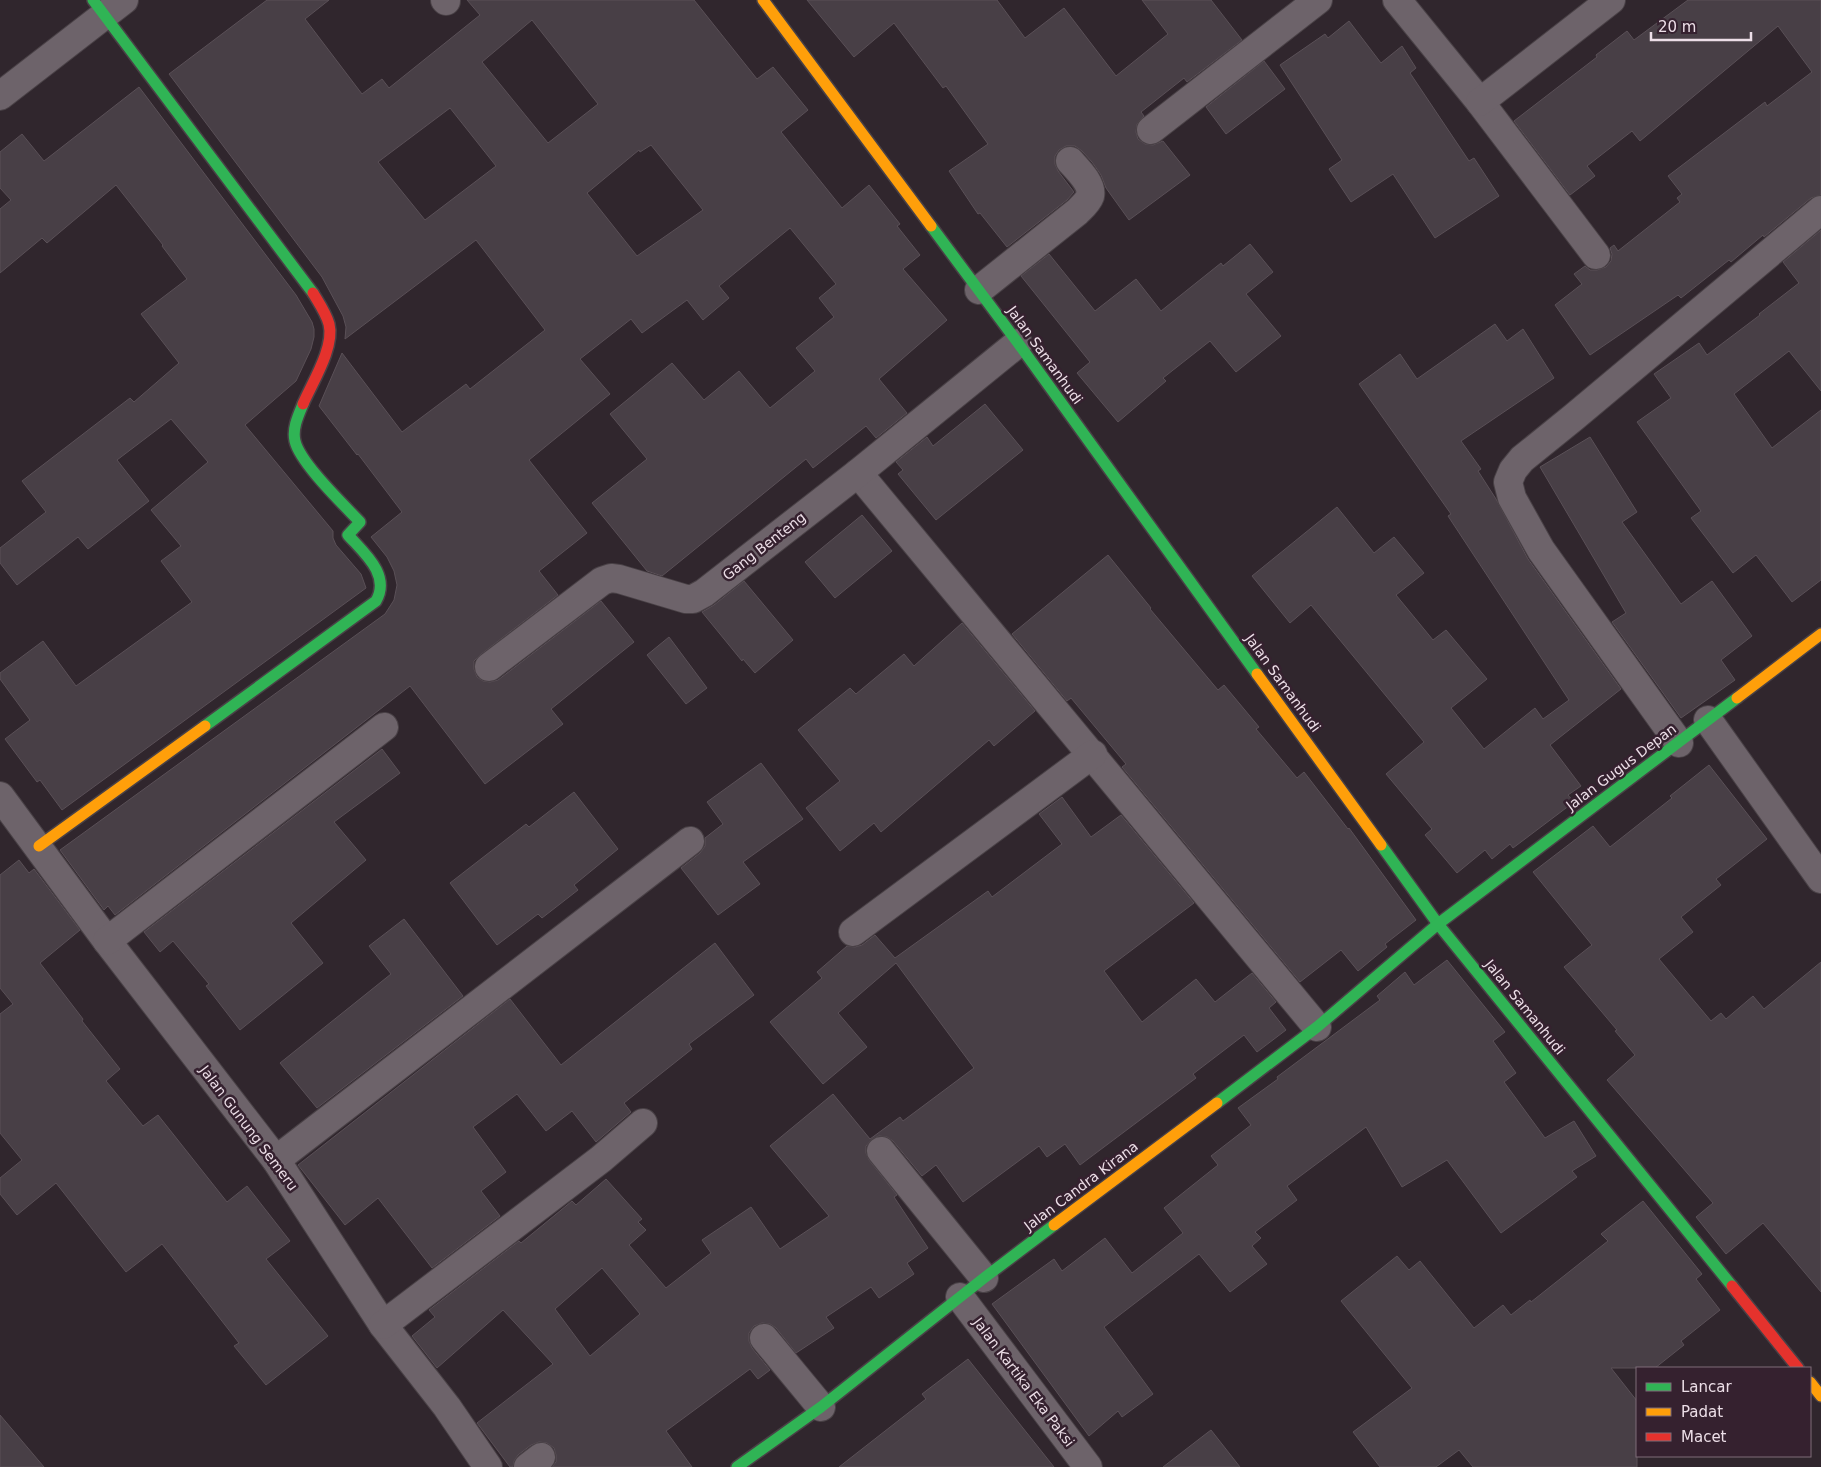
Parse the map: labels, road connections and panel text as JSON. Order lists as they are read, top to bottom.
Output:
{
  "streets": {
    "street": [
      "Jalan Samanhudi",
      "Gang Benteng",
      "Jalan Gugus Depan",
      "Jalan Gunung Semeru",
      "Jalan Candra Kirana",
      "Jalan Kartika Eka Paksi"
    ]
  },
  "crossings": [
    ["Jalan Samanhudi", "Gang Benteng"],
    ["Jalan Samanhudi", "Jalan Gugus Depan"],
    ["Jalan Samanhudi", "Jalan Candra Kirana"],
    ["Jalan Gugus Depan", "Jalan Candra Kirana"],
    ["Jalan Candra Kirana", "Jalan Kartika Eka Paksi"]
  ],
  "legend": ["Lancar", "Padat", "Macet"],
  "scale_bar": "20 m"
}
